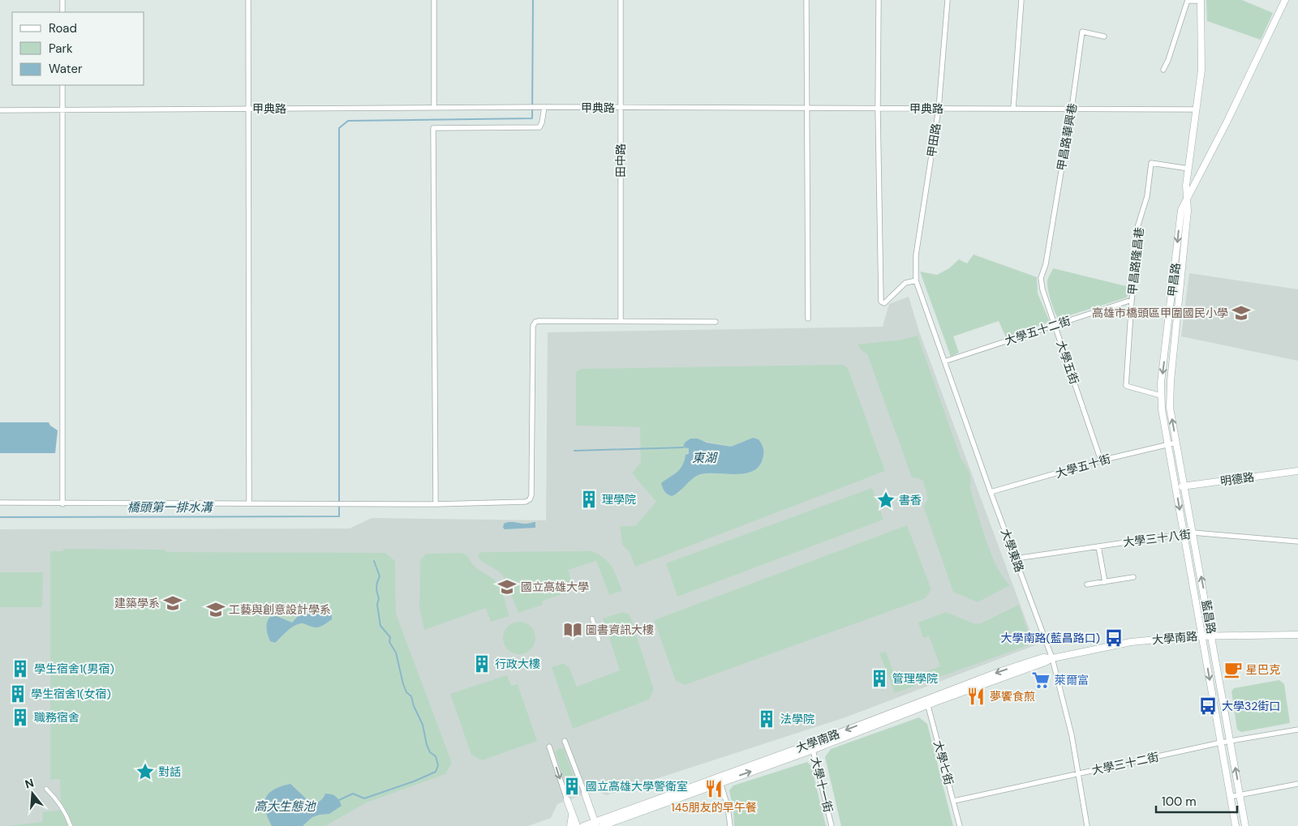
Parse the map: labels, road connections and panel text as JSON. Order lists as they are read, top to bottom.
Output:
{
  "streets": {
    "street": [
      "甲典路",
      "甲昌路華興巷",
      "甲田路",
      "田中路",
      "甲昌路隆昌巷",
      "甲昌路",
      "大學五十二街",
      "大學五街",
      "大學五十街",
      "明德路",
      "大學三十八街",
      "大學東路",
      "藍昌路",
      "大學南路",
      "大學七街",
      "大學三十二街",
      "大學十一街"
    ]
  },
  "crossings": [
    ["甲典路", "甲昌路華興巷"],
    ["甲典路", "甲田路"],
    ["甲典路", "田中路"],
    ["甲典路", "甲昌路"],
    ["甲昌路華興巷", "大學五街"],
    ["甲田路", "大學東路"],
    ["甲昌路隆昌巷", "甲昌路"],
    ["甲昌路隆昌巷", "大學五十二街"],
    ["甲昌路", "藍昌路"],
    ["大學五十二街", "大學五街"],
    ["大學五十二街", "大學東路"],
    ["大學五街", "大學五十街"],
    ["大學五十街", "大學東路"],
    ["大學五十街", "藍昌路"],
    ["明德路", "藍昌路"],
    ["大學三十八街", "大學東路"],
    ["大學三十八街", "藍昌路"],
    ["大學東路", "大學南路"],
    ["大學東路", "大學三十二街"],
    ["藍昌路", "大學南路"],
    ["藍昌路", "大學三十二街"],
    ["大學南路", "大學七街"],
    ["大學南路", "大學十一街"],
    ["大學七街", "大學三十二街"]
  ],
  "water": ["東湖", "橋頭第一排水溝", "高大生態池"],
  "places": {
    "school or university": [
      "高雄市橋頭區甲圍國民小學",
      "國立高雄大學",
      "建築學系",
      "工藝與創意設計學系"
    ],
    "building": [
      "理學院",
      "行政大樓",
      "學生宿舍1(男宿)",
      "管理學院",
      "學生宿舍1(女宿)",
      "職務宿舍",
      "法學院",
      "國立高雄大學警衛室"
    ],
    "place": ["書香", "對話"],
    "library": ["圖書資訊大樓"],
    "bus stop": ["大學南路(藍昌路口)", "大學32街口"],
    "cafe": ["星巴克"],
    "supermarket": ["萊爾富"],
    "restaurant": ["夢饗食煎", "145朋友的早午餐"]
  },
  "legend": ["Road", "Park", "Water"],
  "scale_bar": "100 m",
  "north": "top"
}
